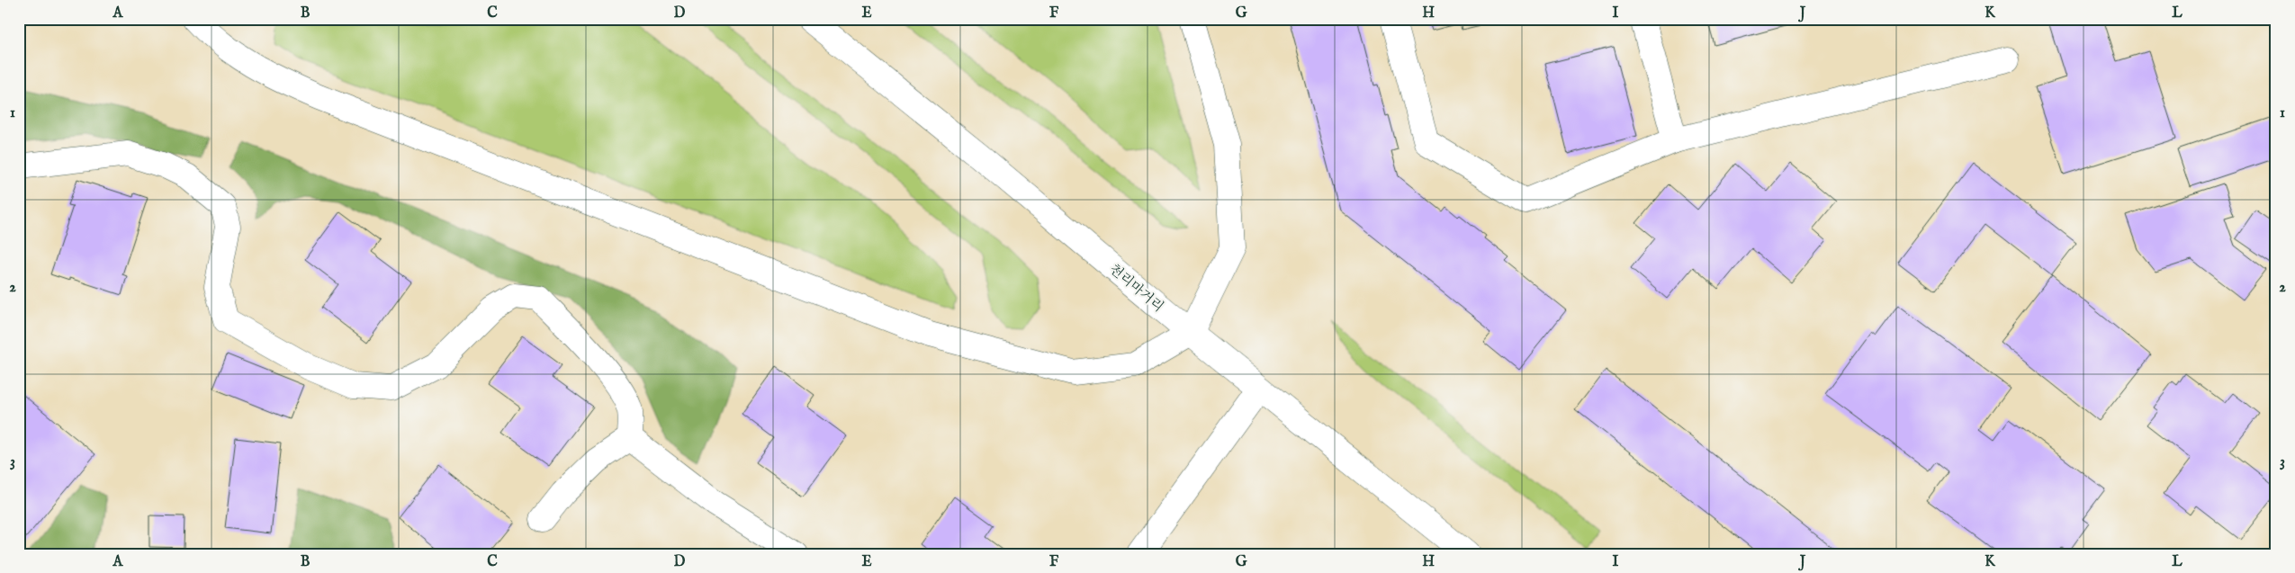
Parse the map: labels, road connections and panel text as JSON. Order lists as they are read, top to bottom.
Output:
{
  "streets": {
    "main road": ["천리마거리"]
  },
  "grid": {
    "columns": [
      "A",
      "B",
      "C",
      "D",
      "E",
      "F",
      "G",
      "H",
      "I",
      "J",
      "K",
      "L"
    ],
    "rows": ["1", "2", "3"]
  }
}
